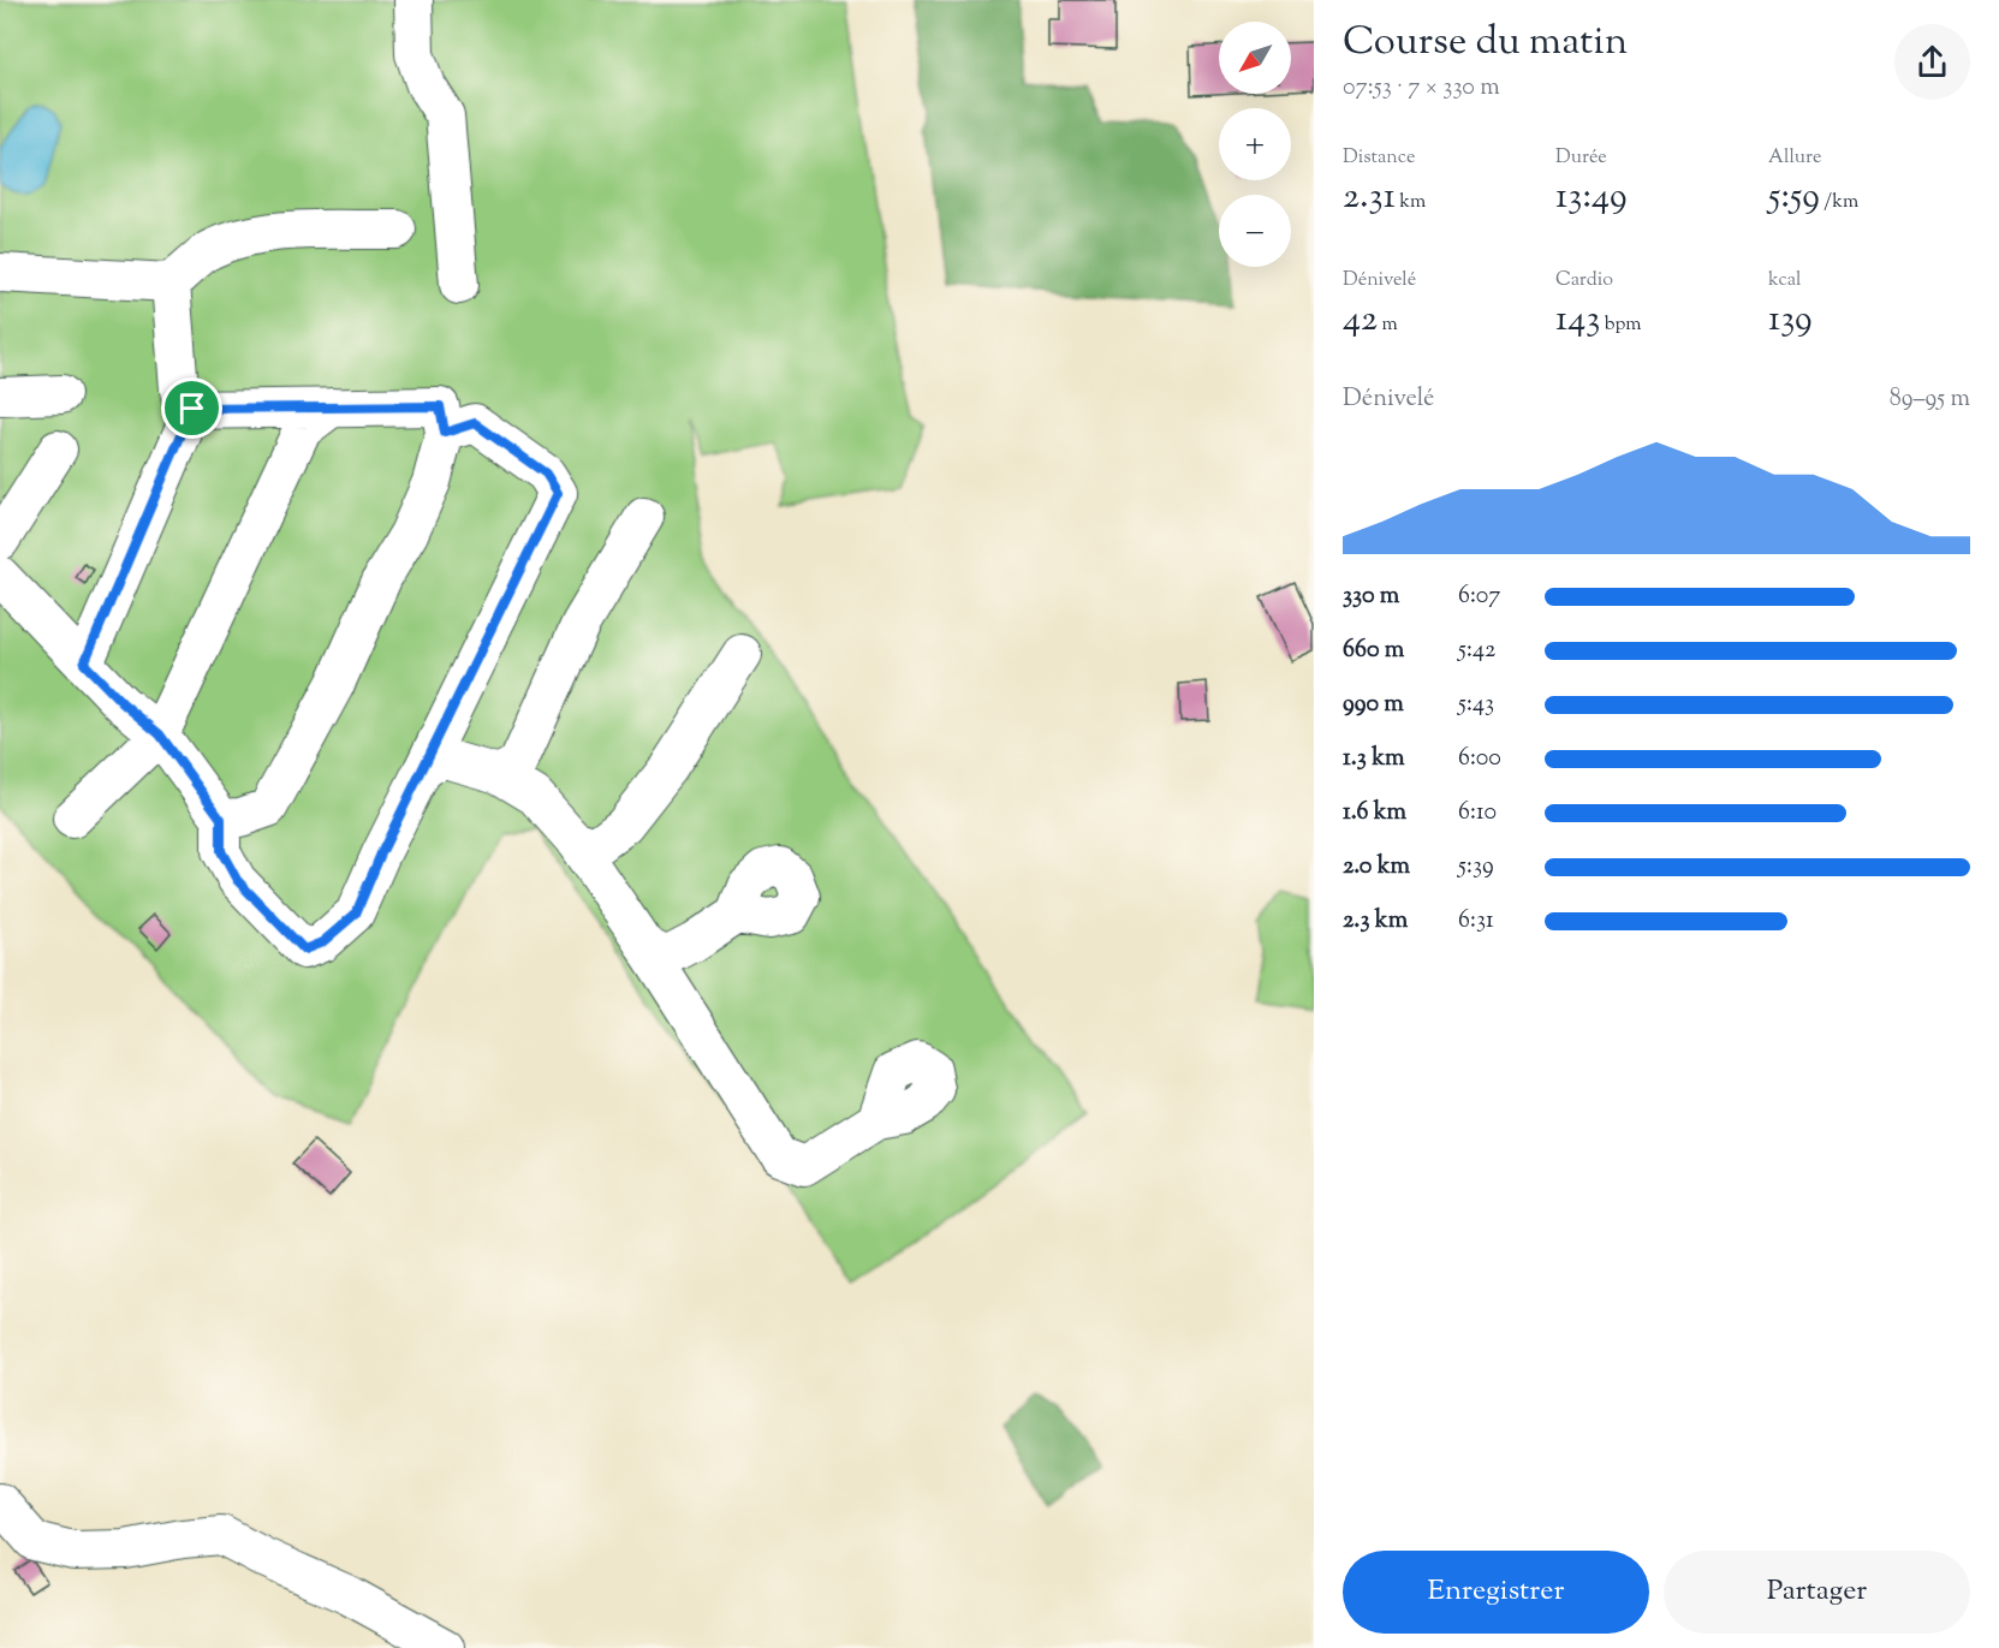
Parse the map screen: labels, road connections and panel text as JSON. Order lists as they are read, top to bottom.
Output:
{
  "north": "bottom left",
  "page": {
    "heading": ["Course du matin", "07:53 · 7 × 330 m"],
    "map_buttons": ["+", "−"],
    "stats": [
      ["Distance", "2.31 km"],
      ["Durée", "13:49"],
      ["Allure", "5:59 /km"],
      ["Dénivelé", "42 m"],
      ["Cardio", "143 bpm"],
      ["kcal", "139"]
    ],
    "chart": ["Dénivelé", "89–95 m"],
    "list": [
      {
        "name": "330 m",
        "note": "6:07"
      },
      {
        "name": "660 m",
        "note": "5:42"
      },
      {
        "name": "990 m",
        "note": "5:43"
      },
      {
        "name": "1.3 km",
        "note": "6:00"
      },
      {
        "name": "1.6 km",
        "note": "6:10"
      },
      {
        "name": "2.0 km",
        "note": "5:39"
      },
      {
        "name": "2.3 km",
        "note": "6:31"
      }
    ],
    "buttons": ["Enregistrer", "Partager"]
  }
}
